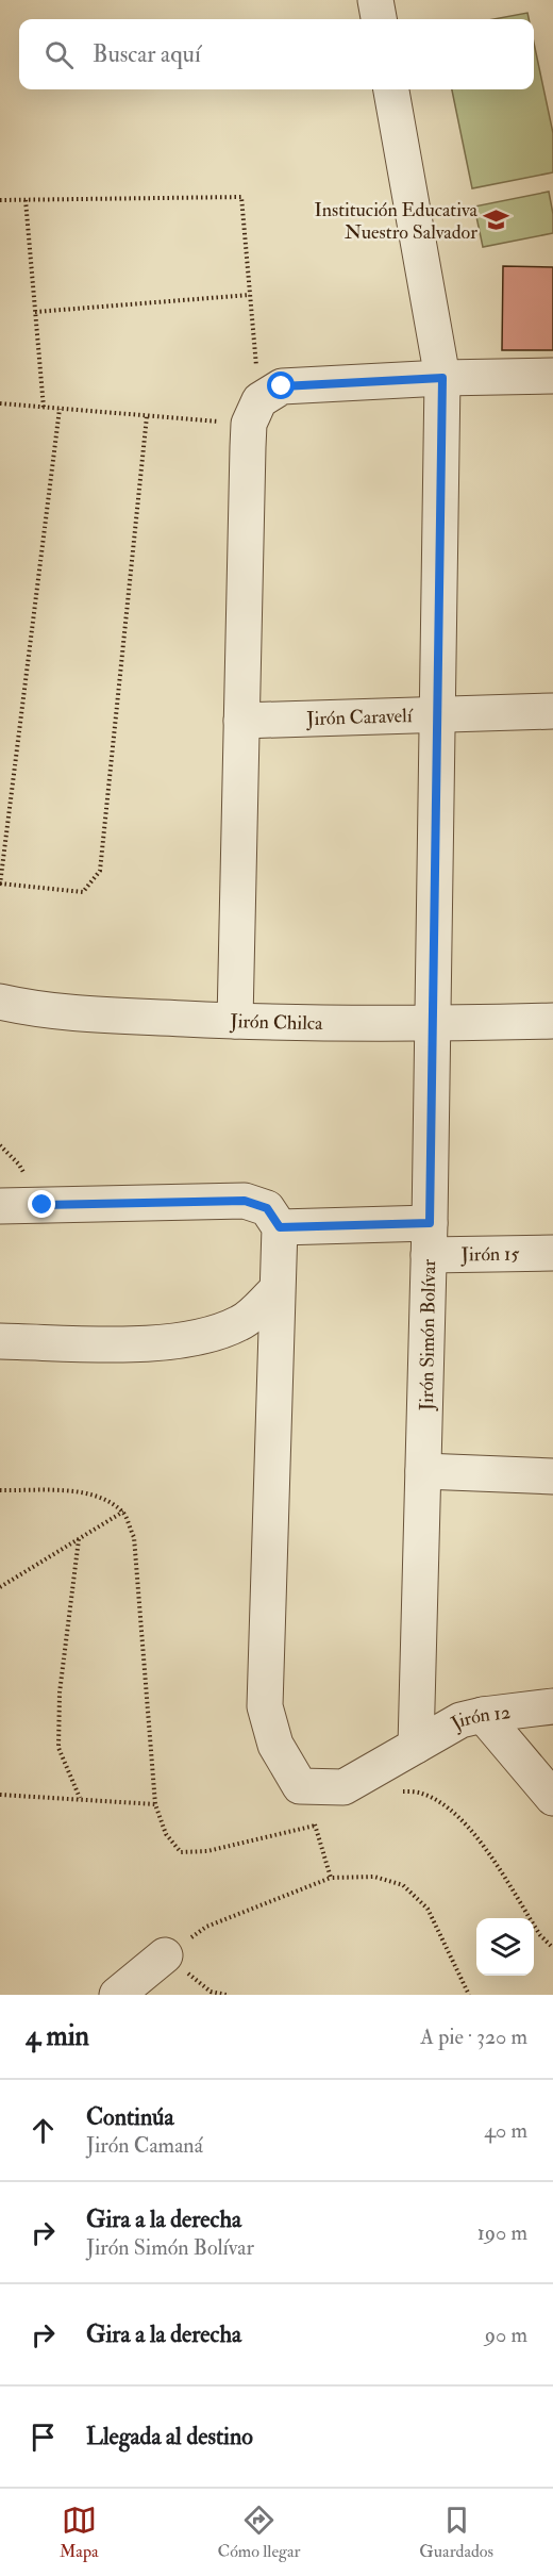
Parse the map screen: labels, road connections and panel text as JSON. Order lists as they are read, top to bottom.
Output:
{
  "streets": {
    "street": [
      "Jirón Caravelí",
      "Jirón Chilca",
      "Jirón 15",
      "Jirón Simón Bolívar",
      "Jirón 12"
    ]
  },
  "crossings": [
    ["Jirón Caravelí", "Jirón Simón Bolívar"],
    ["Jirón Chilca", "Jirón Simón Bolívar"],
    ["Jirón 15", "Jirón Simón Bolívar"],
    ["Jirón Simón Bolívar", "Jirón 12"]
  ],
  "places": {
    "school or university": ["Institución Educativa Nuestro Salvador"]
  },
  "page": {
    "search": "Buscar aquí",
    "heading": ["4 min", "A pie · 320 m"],
    "list": [
      ["Continúa", "Jirón Camaná", "40 m"],
      ["Gira a la derecha", "Jirón Simón Bolívar", "190 m"],
      ["Gira a la derecha", "90 m"],
      "Llegada al destino"
    ],
    "nav": ["Mapa", "Cómo llegar", "Guardados"]
  }
}
